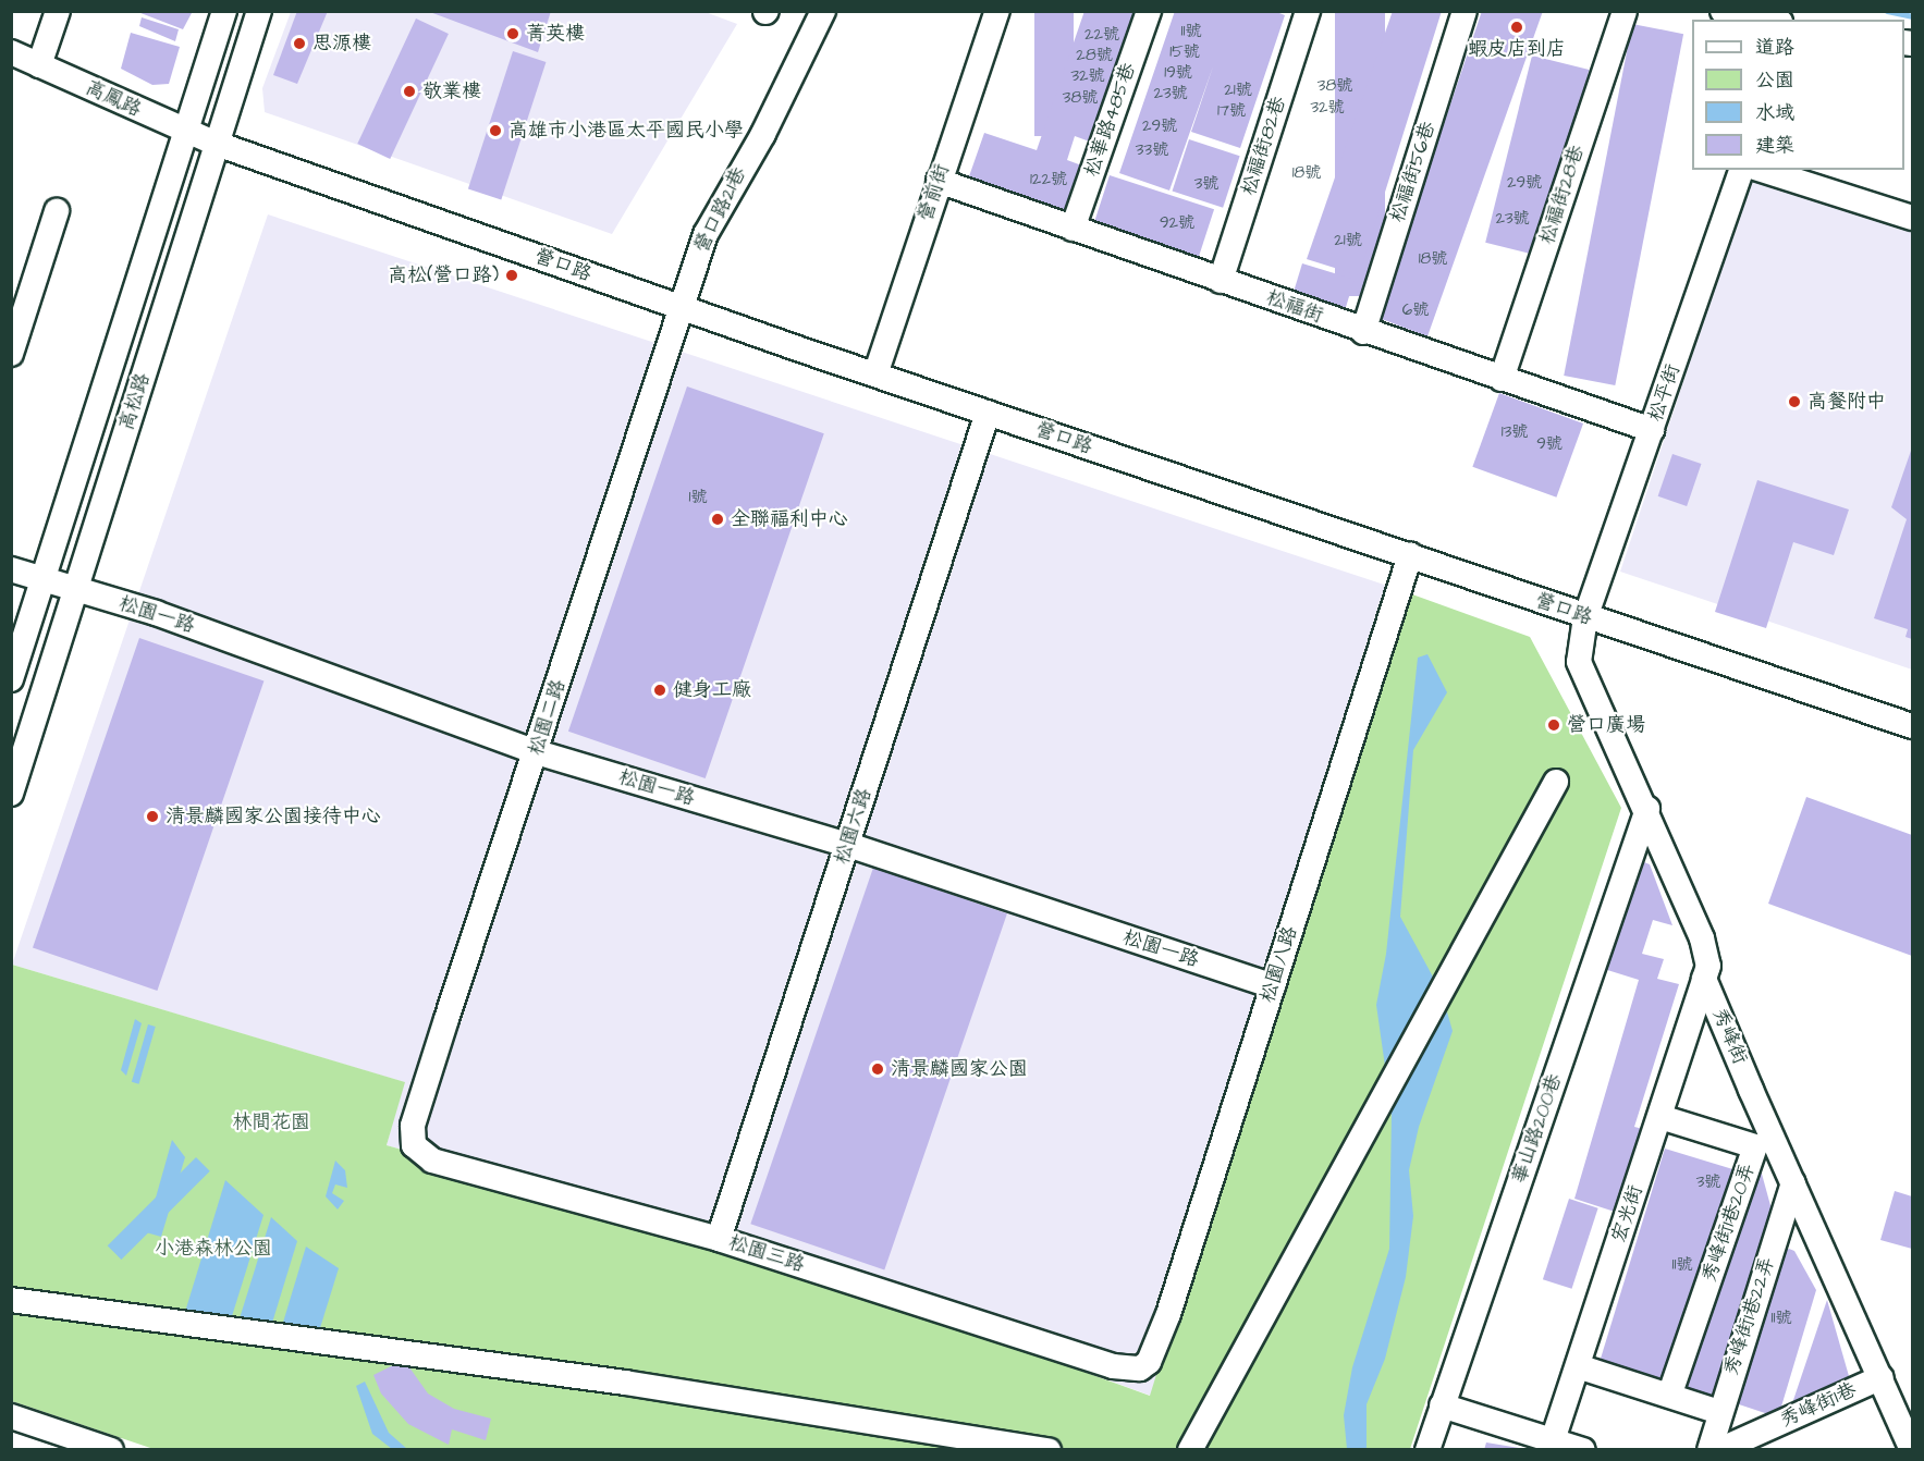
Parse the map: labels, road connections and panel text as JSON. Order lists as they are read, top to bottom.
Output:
{
  "streets": {
    "street": [
      "高鳳路",
      "松華路485巷",
      "松福街82巷",
      "松福街56巷",
      "營前街",
      "松福街28巷",
      "營口路21巷",
      "營口路",
      "松福街",
      "松平街",
      "高松路",
      "松園一路",
      "松園二路",
      "松園六路",
      "松園八路",
      "秀峰街",
      "華山路200巷",
      "宏光街",
      "秀峰街1巷20弄",
      "松園三路",
      "秀峰街1巷22弄",
      "秀峰街1巷"
    ]
  },
  "crossings": [
    ["高鳳路", "營口路"],
    ["高鳳路", "高松路"],
    ["松華路485巷", "松福街"],
    ["松福街82巷", "松福街"],
    ["松福街56巷", "松福街"],
    ["營前街", "營口路"],
    ["營前街", "松福街"],
    ["松福街28巷", "松福街"],
    ["營口路21巷", "營口路"],
    ["營口路21巷", "松園二路"],
    ["營口路", "松平街"],
    ["營口路", "高松路"],
    ["營口路", "松園二路"],
    ["營口路", "松園六路"],
    ["營口路", "松園八路"],
    ["營口路", "秀峰街"],
    ["松福街", "松平街"],
    ["松平街", "秀峰街"],
    ["高松路", "松園一路"],
    ["松園一路", "松園二路"],
    ["松園一路", "松園六路"],
    ["松園一路", "松園八路"],
    ["松園二路", "松園三路"],
    ["松園六路", "松園三路"],
    ["松園八路", "松園三路"],
    ["秀峰街", "華山路200巷"],
    ["秀峰街", "宏光街"],
    ["秀峰街", "秀峰街1巷22弄"],
    ["秀峰街", "秀峰街1巷"],
    ["宏光街", "秀峰街1巷20弄"]
  ],
  "parks": ["林間花園", "小港森林公園"],
  "places": [
    "蝦皮店到店",
    "菁英樓",
    "思源樓",
    "敬業樓",
    "高雄市小港區太平國民小學",
    "高松(營口路)",
    "高餐附中",
    "全聯福利中心",
    "健身工廠",
    "營口廣場",
    "清景麟國家公園接待中心",
    "清景麟國家公園"
  ],
  "house_numbers": [
    "11號",
    "22號",
    "15號",
    "28號",
    "19號",
    "32號",
    "38號",
    "21號",
    "23號",
    "38號",
    "32號",
    "17號",
    "29號",
    "33號",
    "18號",
    "122號",
    "29號",
    "3號",
    "23號",
    "92號",
    "21號",
    "18號",
    "6號",
    "13號",
    "9號",
    "1號",
    "3號",
    "11號",
    "11號"
  ],
  "legend": [
    "道路",
    "公園",
    "水域",
    "建築"
  ]
}
